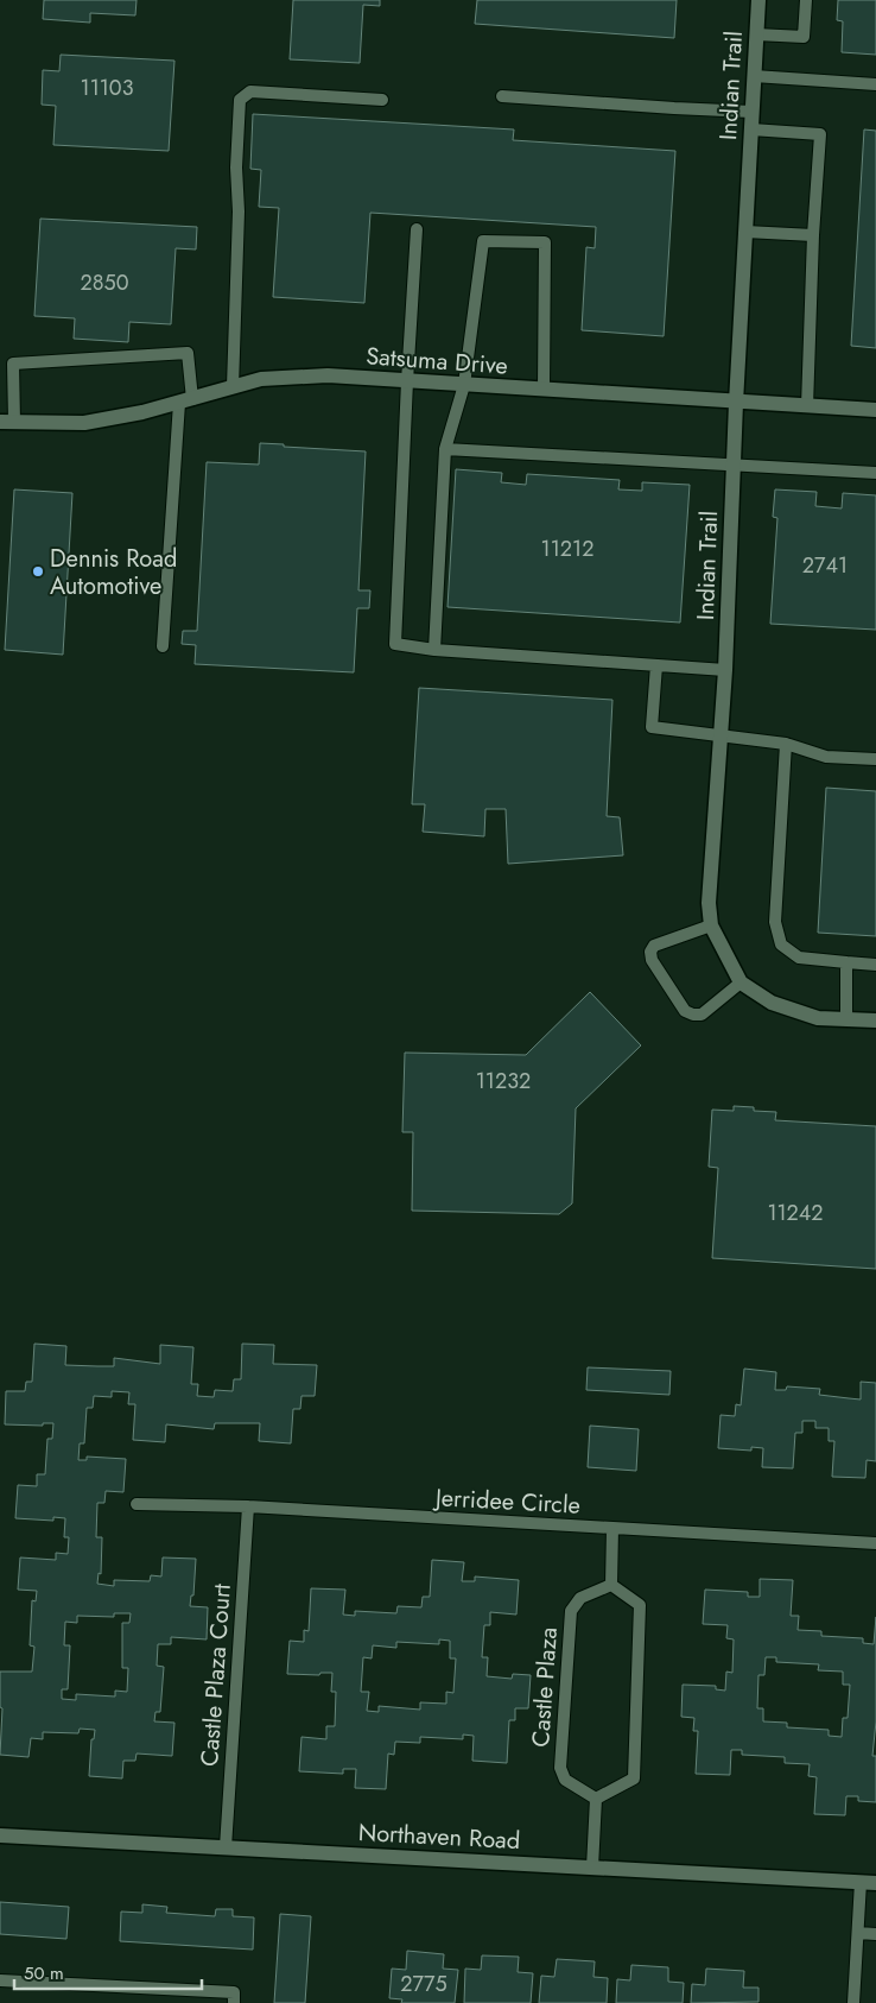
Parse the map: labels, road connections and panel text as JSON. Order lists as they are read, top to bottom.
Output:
{
  "streets": {
    "street": ["Indian Trail", "Satsuma Drive", "Northaven Road"],
    "lane": ["Jerridee Circle", "Castle Plaza Court", "Castle Plaza"]
  },
  "crossings": [
    ["Indian Trail", "Satsuma Drive"],
    ["Jerridee Circle", "Castle Plaza Court"],
    ["Castle Plaza Court", "Northaven Road"]
  ],
  "places": ["Dennis Road Automotive"],
  "house_numbers": [
    "11103",
    "2850",
    "11212",
    "2741",
    "11232",
    "11242",
    "2775"
  ],
  "scale_bar": "50 m"
}
